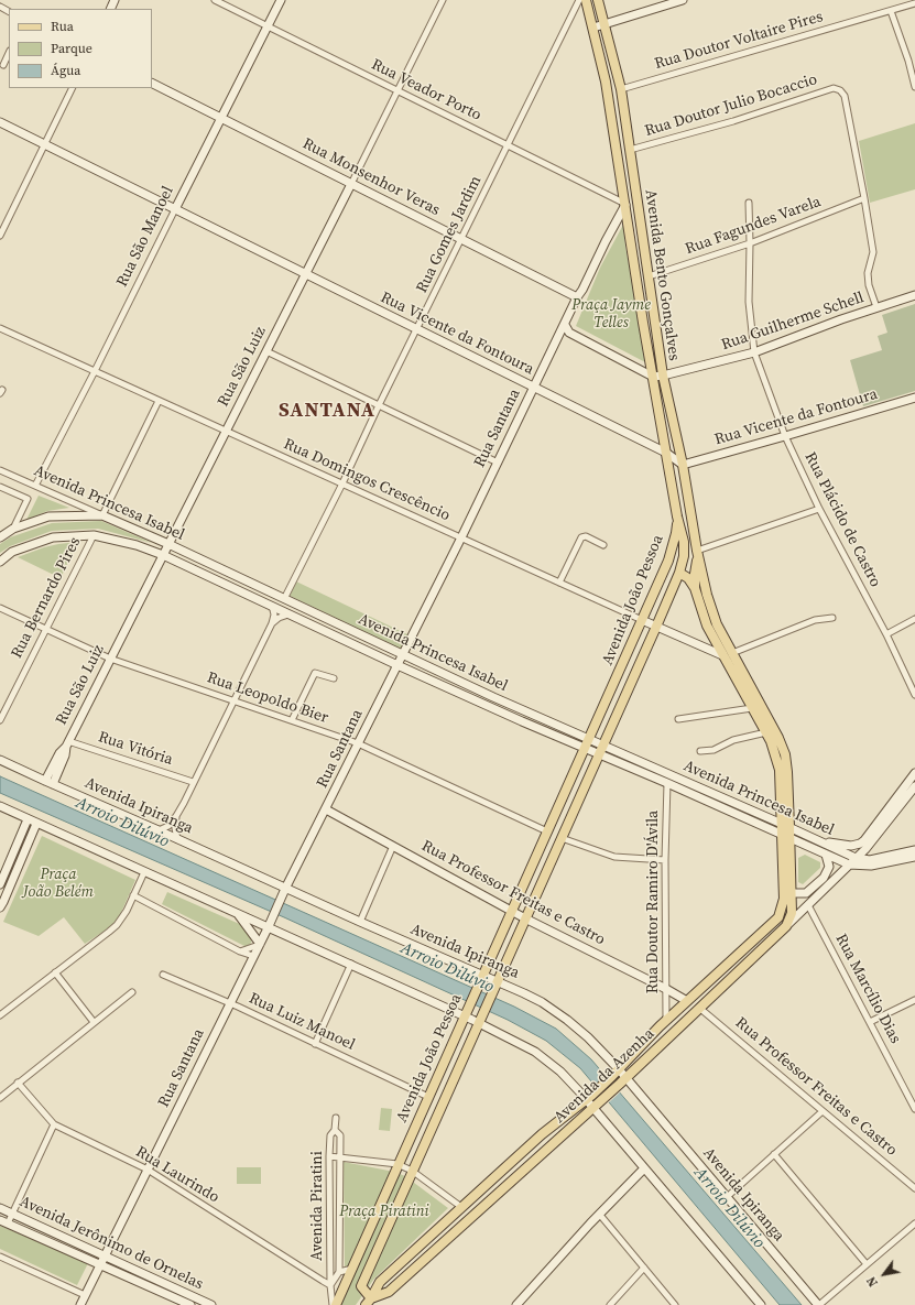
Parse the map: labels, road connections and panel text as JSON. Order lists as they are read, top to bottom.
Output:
{
  "streets": {
    "main road": ["Avenida Bento Gonçalves", "Avenida João Pessoa", "Avenida da Azenha"],
    "street": [
      "Rua Doutor Voltaire Pires",
      "Rua Veador Porto",
      "Rua Doutor Julio Bocaccio",
      "Rua Monsenhor Veras",
      "Rua Fagundes Varela",
      "Rua Gomes Jardim",
      "Rua São Manoel",
      "Rua Guilherme Schell",
      "Rua Vicente da Fontoura",
      "Rua São Luiz",
      "Rua Santana",
      "Rua Domingos Crescêncio",
      "Avenida Princesa Isabel",
      "Rua Plácido de Castro",
      "Rua Bernardo Pires",
      "Rua Leopoldo Bier",
      "Rua Vitória",
      "Avenida Ipiranga",
      "Rua Professor Freitas e Castro",
      "Rua Doutor Ramiro D'Ávila",
      "Rua Marcílio Dias",
      "Rua Luiz Manoel",
      "Rua Laurindo",
      "Avenida Piratini",
      "Avenida Jerônimo de Ornelas"
    ]
  },
  "crossings": [
    ["Rua Doutor Voltaire Pires", "Avenida Bento Gonçalves"],
    ["Rua Veador Porto", "Rua Gomes Jardim"],
    ["Rua Veador Porto", "Rua São Manoel"],
    ["Rua Veador Porto", "Avenida Bento Gonçalves"],
    ["Rua Veador Porto", "Rua São Luiz"],
    ["Rua Doutor Julio Bocaccio", "Rua Fagundes Varela"],
    ["Rua Doutor Julio Bocaccio", "Avenida Bento Gonçalves"],
    ["Rua Monsenhor Veras", "Rua Gomes Jardim"],
    ["Rua Monsenhor Veras", "Rua São Manoel"],
    ["Rua Monsenhor Veras", "Rua São Luiz"],
    ["Rua Fagundes Varela", "Avenida Bento Gonçalves"],
    ["Rua Fagundes Varela", "Rua Plácido de Castro"],
    ["Rua Gomes Jardim", "Rua Vicente da Fontoura"],
    ["Rua Gomes Jardim", "Rua Domingos Crescêncio"],
    ["Rua Gomes Jardim", "Avenida Princesa Isabel"],
    ["Rua São Manoel", "Rua Vicente da Fontoura"],
    ["Rua São Manoel", "Rua Domingos Crescêncio"],
    ["Rua São Manoel", "Avenida Princesa Isabel"],
    ["Avenida Bento Gonçalves", "Rua Guilherme Schell"],
    ["Avenida Bento Gonçalves", "Rua Vicente da Fontoura"],
    ["Avenida Bento Gonçalves", "Rua Domingos Crescêncio"],
    ["Avenida Bento Gonçalves", "Avenida Princesa Isabel"],
    ["Avenida Bento Gonçalves", "Avenida João Pessoa"],
    ["Avenida Bento Gonçalves", "Avenida da Azenha"],
    ["Rua Guilherme Schell", "Rua Plácido de Castro"],
    ["Rua Vicente da Fontoura", "Rua São Luiz"],
    ["Rua Vicente da Fontoura", "Rua Santana"],
    ["Rua Vicente da Fontoura", "Rua Plácido de Castro"],
    ["Rua São Luiz", "Rua Domingos Crescêncio"],
    ["Rua São Luiz", "Avenida Princesa Isabel"],
    ["Rua São Luiz", "Rua Leopoldo Bier"],
    ["Rua São Luiz", "Rua Vitória"],
    ["Rua São Luiz", "Avenida Ipiranga"],
    ["Rua Santana", "Rua Domingos Crescêncio"],
    ["Rua Santana", "Avenida Princesa Isabel"],
    ["Rua Santana", "Rua Leopoldo Bier"],
    ["Rua Santana", "Avenida Ipiranga"],
    ["Rua Santana", "Rua Professor Freitas e Castro"],
    ["Rua Santana", "Rua Luiz Manoel"],
    ["Rua Santana", "Rua Laurindo"],
    ["Rua Santana", "Avenida Jerônimo de Ornelas"],
    ["Rua Domingos Crescêncio", "Avenida João Pessoa"],
    ["Avenida Princesa Isabel", "Rua Bernardo Pires"],
    ["Avenida Princesa Isabel", "Avenida João Pessoa"],
    ["Avenida Princesa Isabel", "Rua Doutor Ramiro D'Ávila"],
    ["Avenida Princesa Isabel", "Avenida da Azenha"],
    ["Rua Bernardo Pires", "Rua Leopoldo Bier"],
    ["Avenida João Pessoa", "Rua Leopoldo Bier"],
    ["Avenida João Pessoa", "Avenida Ipiranga"],
    ["Avenida João Pessoa", "Rua Professor Freitas e Castro"],
    ["Avenida João Pessoa", "Rua Luiz Manoel"],
    ["Avenida João Pessoa", "Avenida da Azenha"],
    ["Avenida João Pessoa", "Avenida Piratini"],
    ["Avenida Ipiranga", "Avenida da Azenha"],
    ["Rua Professor Freitas e Castro", "Rua Doutor Ramiro D'Ávila"],
    ["Rua Professor Freitas e Castro", "Avenida da Azenha"],
    ["Rua Doutor Ramiro D'Ávila", "Avenida da Azenha"],
    ["Rua Marcílio Dias", "Avenida da Azenha"],
    ["Rua Laurindo", "Avenida Piratini"]
  ],
  "districts": ["SANTANA"],
  "water": ["Arroio Dilúvio"],
  "parks": ["Praça Jayme Telles", "Praça João Belém", "Praça Piratini"],
  "legend": ["Rua", "Parque", "Água"],
  "north": "bottom left"
}
